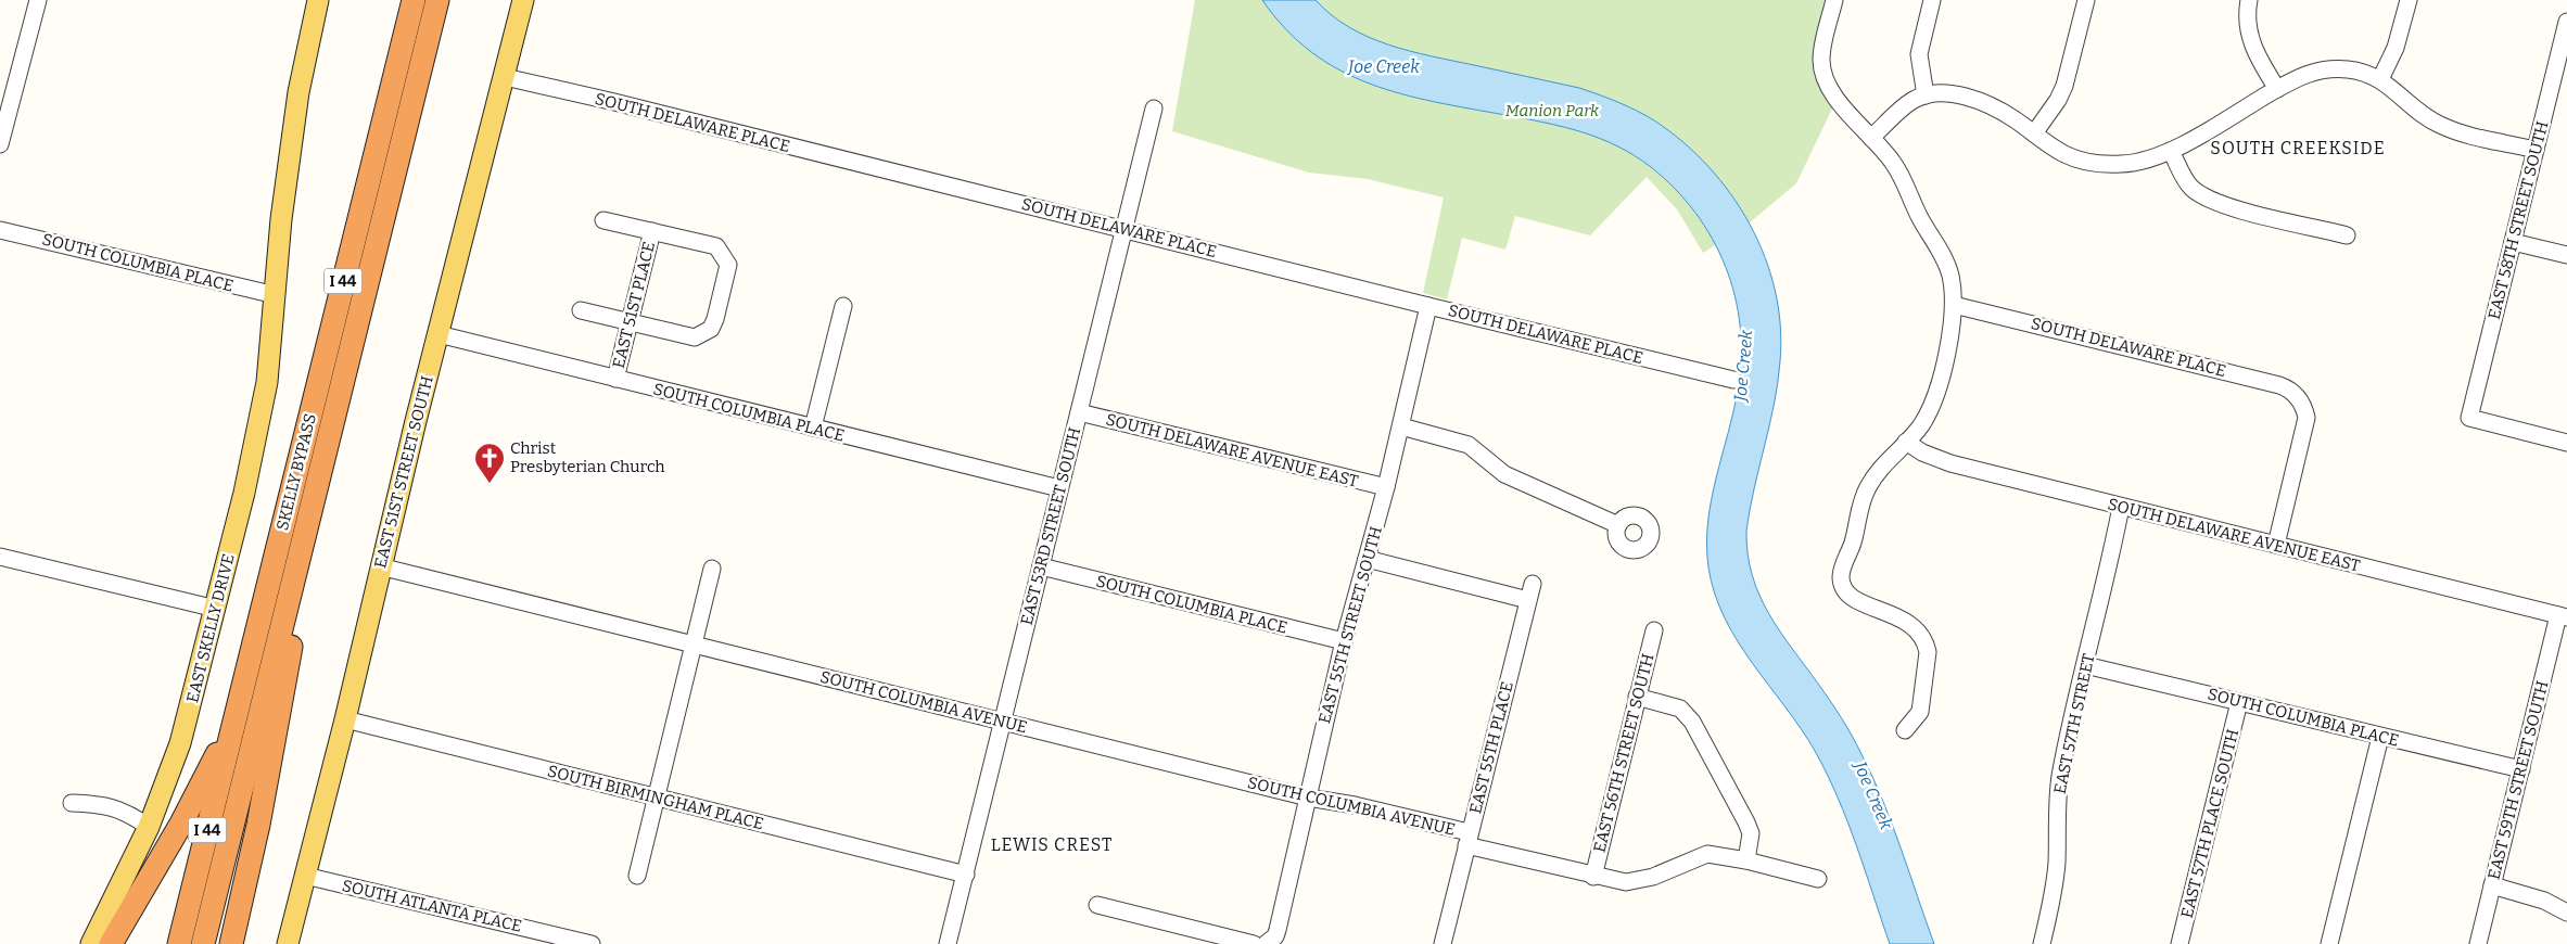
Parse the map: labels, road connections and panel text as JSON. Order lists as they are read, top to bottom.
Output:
{
  "streets": {
    "highway": ["I 44", "SKELLY BYPASS"],
    "main road": ["EAST 51ST STREET SOUTH", "EAST SKELLY DRIVE"],
    "street": [
      "SOUTH DELAWARE PLACE",
      "EAST 58TH STREET SOUTH",
      "SOUTH COLUMBIA PLACE",
      "EAST 51ST PLACE",
      "SOUTH DELAWARE AVENUE EAST",
      "EAST 53RD STREET SOUTH",
      "EAST 55TH STREET SOUTH",
      "SOUTH COLUMBIA AVENUE",
      "EAST 57TH STREET",
      "EAST 55TH PLACE",
      "EAST 56TH STREET SOUTH",
      "EAST 59TH STREET SOUTH",
      "SOUTH BIRMINGHAM PLACE",
      "EAST 57TH PLACE SOUTH",
      "SOUTH ATLANTA PLACE"
    ]
  },
  "crossings": [
    ["SOUTH DELAWARE PLACE", "SOUTH DELAWARE AVENUE EAST"],
    ["SOUTH DELAWARE PLACE", "EAST 51ST STREET SOUTH"],
    ["SOUTH DELAWARE PLACE", "EAST 53RD STREET SOUTH"],
    ["SOUTH DELAWARE PLACE", "EAST 55TH STREET SOUTH"],
    ["SOUTH COLUMBIA PLACE", "EAST 51ST PLACE"],
    ["SOUTH COLUMBIA PLACE", "EAST 51ST STREET SOUTH"],
    ["SOUTH COLUMBIA PLACE", "EAST 53RD STREET SOUTH"],
    ["SOUTH COLUMBIA PLACE", "EAST 55TH STREET SOUTH"],
    ["SOUTH COLUMBIA PLACE", "EAST SKELLY DRIVE"],
    ["SOUTH COLUMBIA PLACE", "EAST 57TH STREET"],
    ["SOUTH COLUMBIA PLACE", "EAST 59TH STREET SOUTH"],
    ["SOUTH COLUMBIA PLACE", "EAST 57TH PLACE SOUTH"],
    ["SOUTH DELAWARE AVENUE EAST", "EAST 53RD STREET SOUTH"],
    ["SOUTH DELAWARE AVENUE EAST", "EAST 55TH STREET SOUTH"],
    ["SOUTH DELAWARE AVENUE EAST", "EAST 57TH STREET"],
    ["SOUTH DELAWARE AVENUE EAST", "EAST 59TH STREET SOUTH"],
    ["EAST 51ST STREET SOUTH", "SOUTH COLUMBIA AVENUE"],
    ["EAST 51ST STREET SOUTH", "SOUTH BIRMINGHAM PLACE"],
    ["EAST 51ST STREET SOUTH", "SOUTH ATLANTA PLACE"],
    ["EAST 53RD STREET SOUTH", "SOUTH COLUMBIA AVENUE"],
    ["EAST 53RD STREET SOUTH", "SOUTH BIRMINGHAM PLACE"],
    ["EAST 55TH STREET SOUTH", "SOUTH COLUMBIA AVENUE"],
    ["SOUTH COLUMBIA AVENUE", "EAST 55TH PLACE"],
    ["SOUTH COLUMBIA AVENUE", "EAST 56TH STREET SOUTH"]
  ],
  "districts": ["SOUTH CREEKSIDE", "LEWIS CREST"],
  "water": ["Joe Creek"],
  "parks": ["Manion Park"],
  "places": {
    "church": ["Christ Presbyterian Church"]
  }
}
